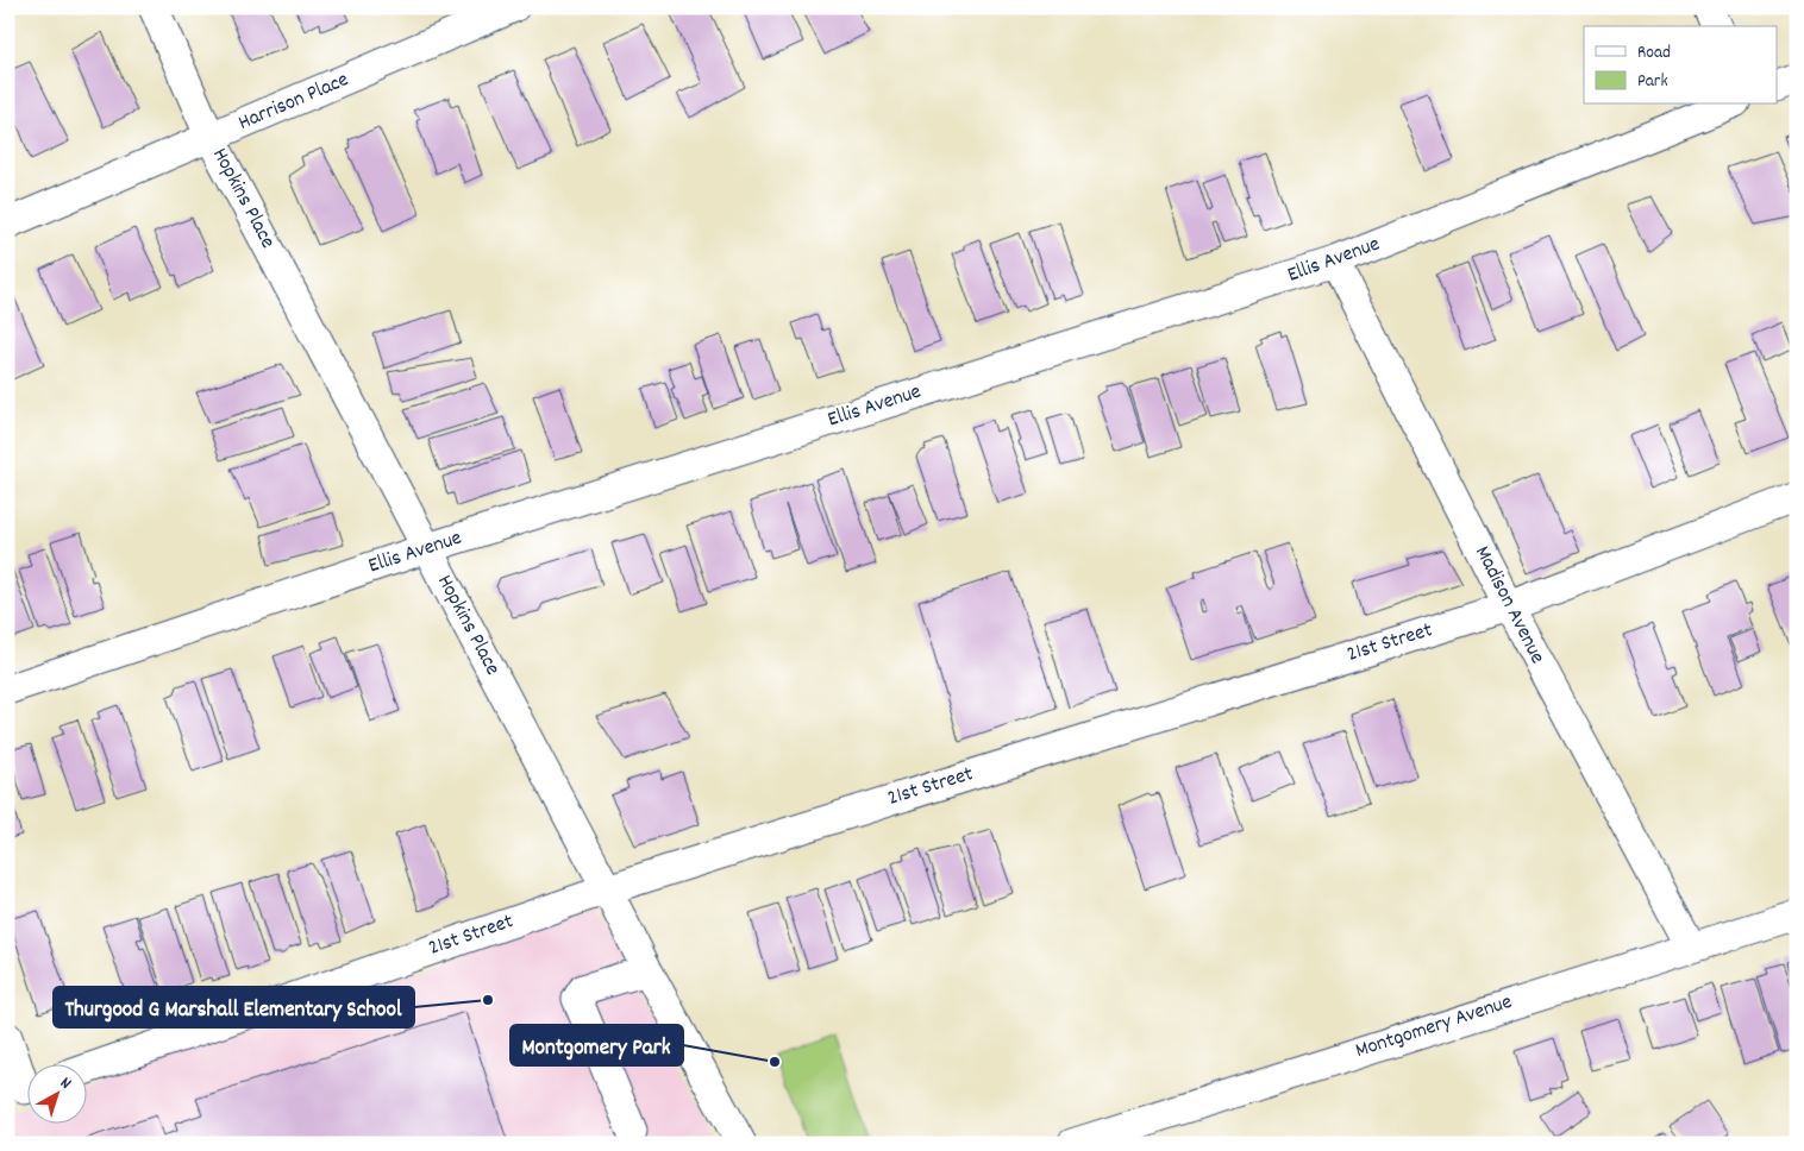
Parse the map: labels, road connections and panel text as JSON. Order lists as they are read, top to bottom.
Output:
{
  "streets": {
    "street": [
      "Harrison Place",
      "Hopkins Place",
      "Ellis Avenue",
      "Madison Avenue",
      "21st Street",
      "Montgomery Avenue"
    ]
  },
  "crossings": [
    ["Harrison Place", "Hopkins Place"],
    ["Hopkins Place", "Ellis Avenue"],
    ["Hopkins Place", "21st Street"],
    ["Ellis Avenue", "Madison Avenue"],
    ["Madison Avenue", "21st Street"],
    ["Madison Avenue", "Montgomery Avenue"]
  ],
  "places": ["Thurgood G Marshall Elementary School", "Montgomery Park"],
  "legend": ["Road", "Park"],
  "north": "top right"
}
